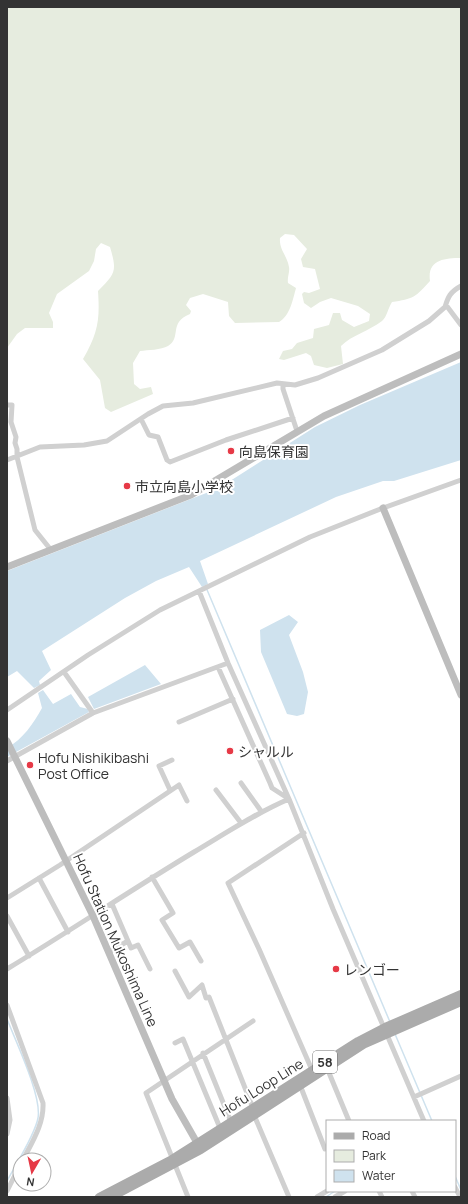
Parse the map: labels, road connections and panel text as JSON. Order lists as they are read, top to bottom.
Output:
{
  "streets": {
    "main road": ["Hofu Station Mukoshima Line", "58", "Hofu Loop Line"]
  },
  "crossings": [
    ["Hofu Station Mukoshima Line", "Hofu Loop Line"]
  ],
  "places": [
    "向島保育園",
    "市立向島小学校",
    "シャルル",
    "Hofu Nishikibashi Post Office",
    "レンゴー"
  ],
  "legend": ["Road", "Park", "Water"],
  "north": "bottom"
}
